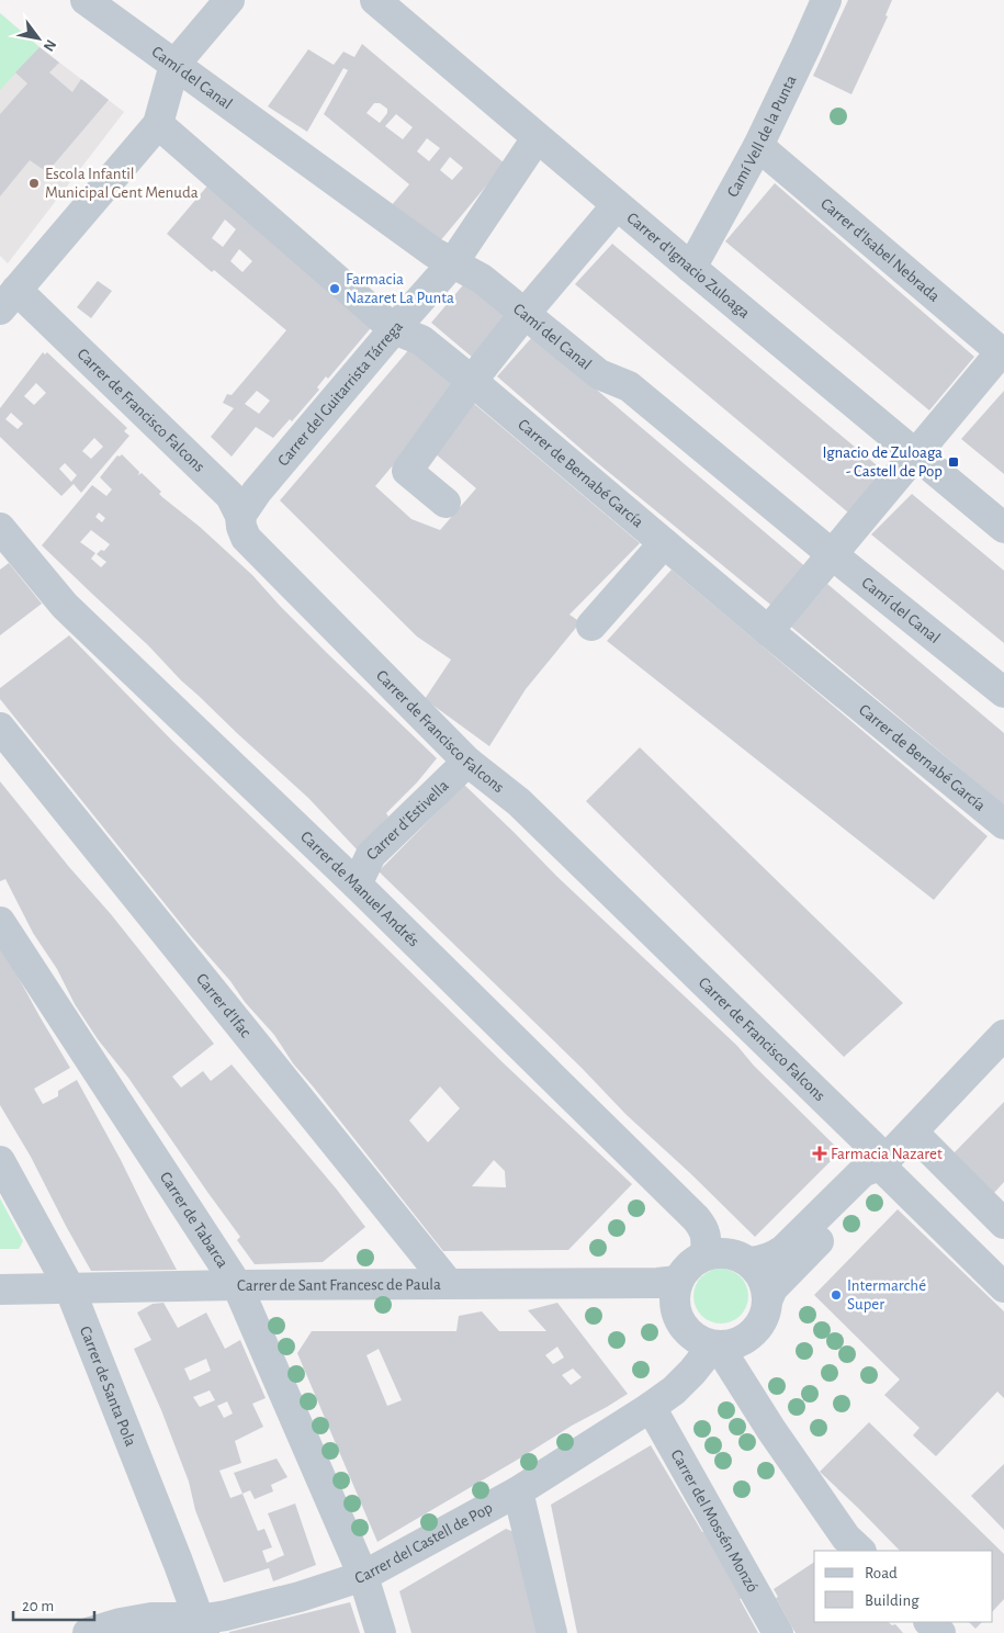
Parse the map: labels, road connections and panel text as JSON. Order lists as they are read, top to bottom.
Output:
{
  "streets": {
    "street": [
      "Camí del Canal",
      "Camí Vell de la Punta",
      "Carrer d'Isabel Nebrada",
      "Carrer d'Ignacio Zuloaga",
      "Carrer del Guitarrista Tárrega",
      "Carrer de Francisco Falcons",
      "Carrer de Bernabé García",
      "Carrer d'Estivella",
      "Carrer de Manuel Andrés",
      "Carrer d'Ifac",
      "Carrer de Tabarca",
      "Carrer de Sant Francesc de Paula",
      "Carrer de Santa Pola",
      "Carrer del Mossén Monzó",
      "Carrer del Castell de Pop"
    ]
  },
  "crossings": [
    ["Camí del Canal", "Carrer del Guitarrista Tárrega"],
    ["Camí Vell de la Punta", "Carrer d'Isabel Nebrada"],
    ["Camí Vell de la Punta", "Carrer d'Ignacio Zuloaga"],
    ["Carrer d'Ignacio Zuloaga", "Carrer del Guitarrista Tárrega"],
    ["Carrer del Guitarrista Tárrega", "Carrer de Francisco Falcons"],
    ["Carrer del Guitarrista Tárrega", "Carrer de Bernabé García"],
    ["Carrer de Francisco Falcons", "Carrer de Bernabé García"],
    ["Carrer de Francisco Falcons", "Carrer d'Estivella"],
    ["Carrer d'Estivella", "Carrer de Manuel Andrés"],
    ["Carrer de Manuel Andrés", "Carrer de Sant Francesc de Paula"],
    ["Carrer de Manuel Andrés", "Carrer del Castell de Pop"],
    ["Carrer d'Ifac", "Carrer de Sant Francesc de Paula"],
    ["Carrer de Tabarca", "Carrer de Sant Francesc de Paula"],
    ["Carrer de Tabarca", "Carrer del Castell de Pop"],
    ["Carrer de Sant Francesc de Paula", "Carrer de Santa Pola"],
    ["Carrer de Sant Francesc de Paula", "Carrer del Castell de Pop"],
    ["Carrer de Santa Pola", "Carrer del Castell de Pop"],
    ["Carrer del Mossén Monzó", "Carrer del Castell de Pop"]
  ],
  "places": {
    "other": ["Escola Infantil Municipal Gent Menuda", "Farmacia Nazaret La Punta", "Intermarché Super"],
    "transit": ["Ignacio de Zuloaga - Castell de Pop"],
    "health": ["Farmacia Nazaret"]
  },
  "legend": ["Road", "Building"],
  "scale_bar": "20 m",
  "north": "bottom right"
}
